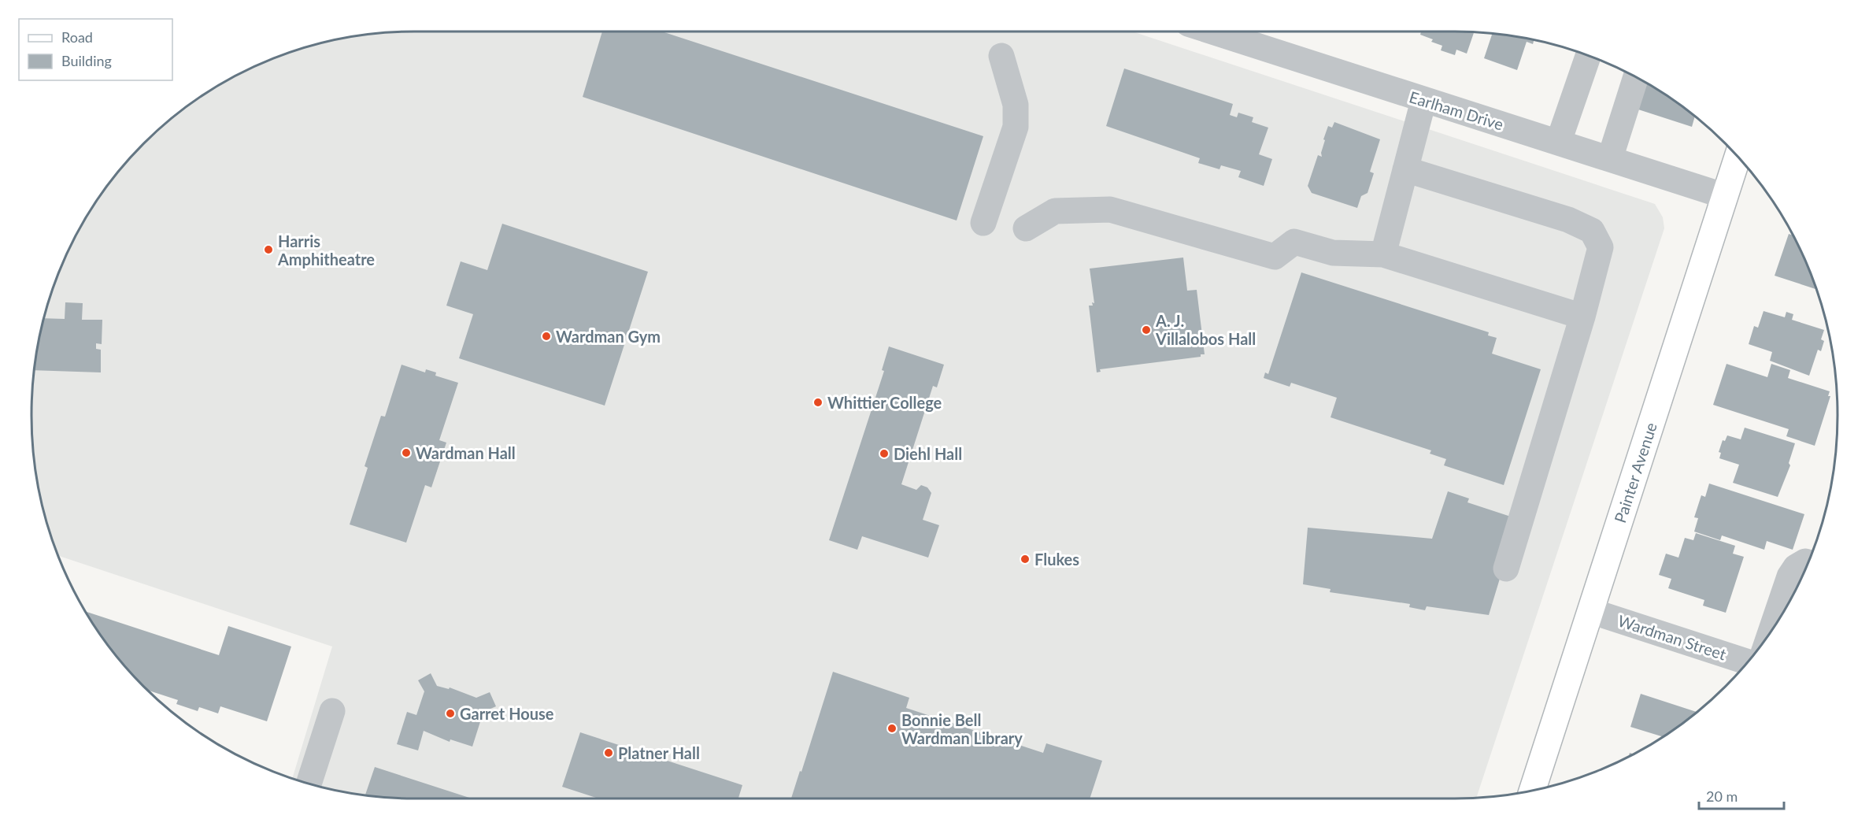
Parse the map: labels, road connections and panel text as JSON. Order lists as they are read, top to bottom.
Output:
{
  "streets": {
    "main road": ["Painter Avenue"],
    "street": ["Earlham Drive", "Wardman Street"]
  },
  "crossings": [
    ["Earlham Drive", "Painter Avenue"],
    ["Painter Avenue", "Wardman Street"]
  ],
  "places": [
    "Harris Amphitheatre",
    "A. J. Villalobos Hall",
    "Wardman Gym",
    "Whittier College",
    "Wardman Hall",
    "Diehl Hall",
    "Flukes",
    "Garret House",
    "Bonnie Bell Wardman Library",
    "Platner Hall"
  ],
  "legend": ["Road", "Building"],
  "scale_bar": "20 m"
}
